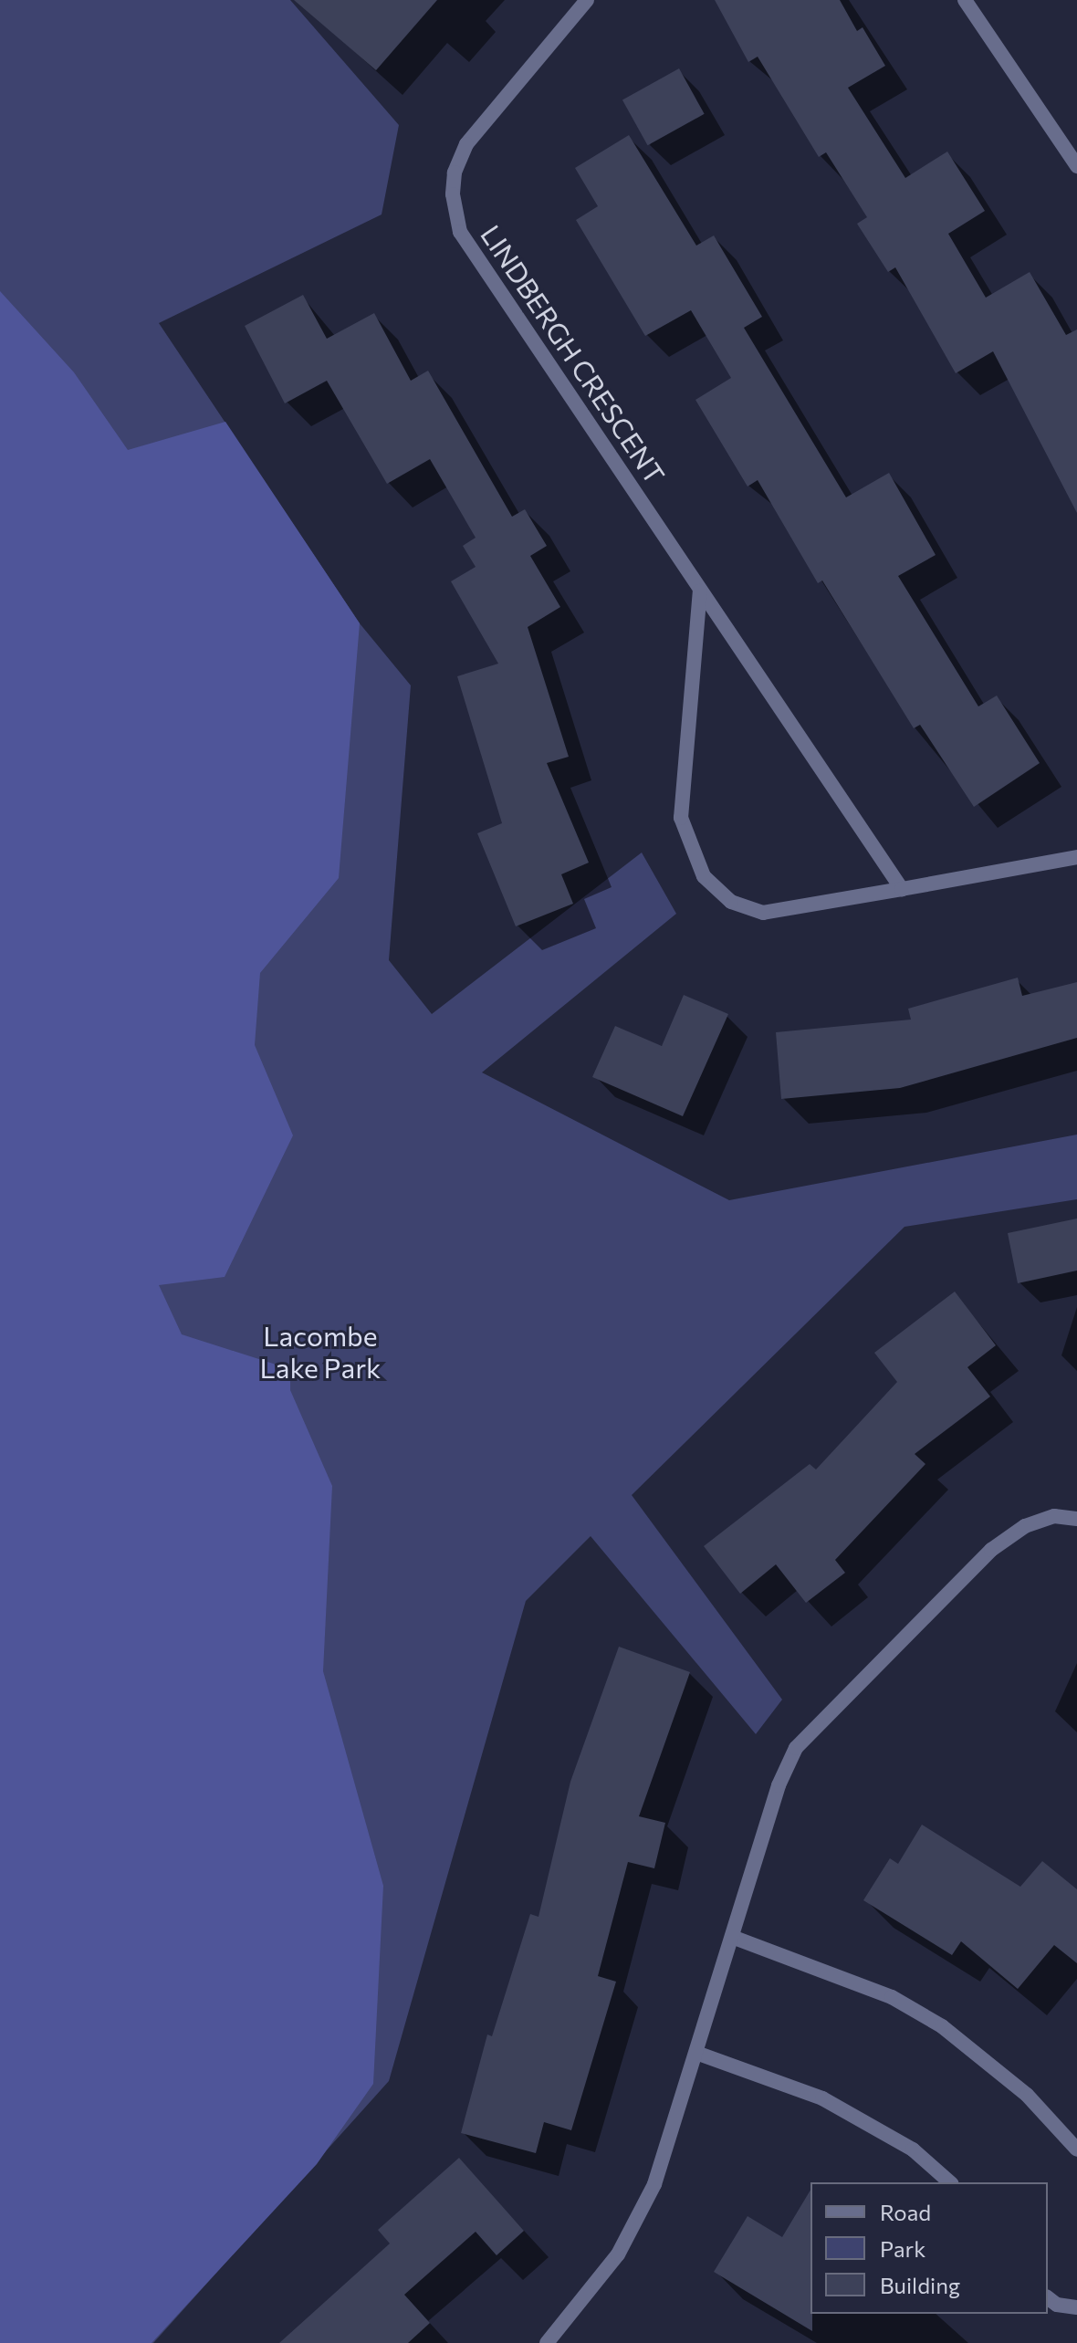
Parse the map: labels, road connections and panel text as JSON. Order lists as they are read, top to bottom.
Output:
{
  "streets": {
    "street": ["LINDBERGH CRESCENT"]
  },
  "parks": ["Lacombe Lake Park"],
  "legend": ["Road", "Park", "Building"]
}
